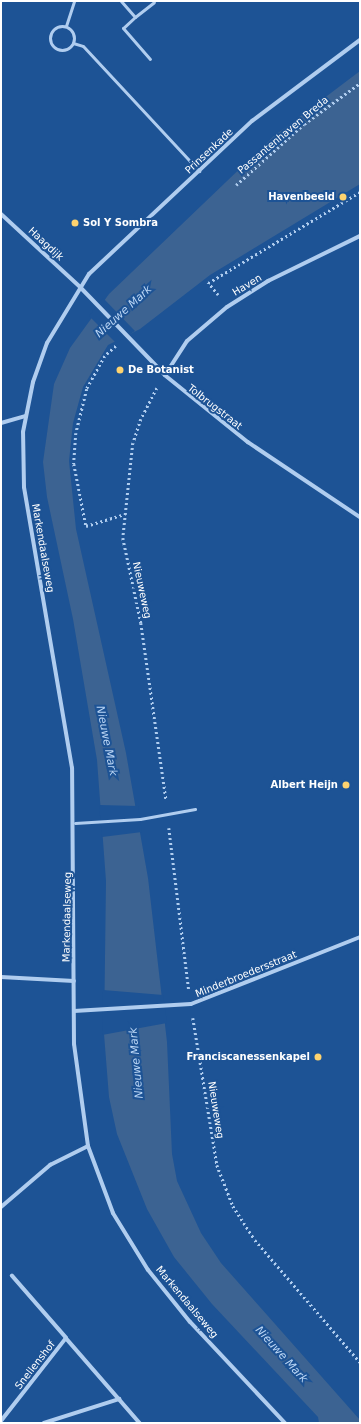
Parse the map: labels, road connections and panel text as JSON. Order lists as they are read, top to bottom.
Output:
{
  "streets": {
    "street": [
      "Prinsenkade",
      "Haagdijk",
      "Haven",
      "Tolbrugstraat",
      "Markendaalseweg",
      "Minderbroedersstraat",
      "Snellenshof"
    ],
    "path": ["Passantenhaven Breda", "Nieuweweg"]
  },
  "crossings": [
    ["Prinsenkade", "Haagdijk"],
    ["Prinsenkade", "Tolbrugstraat"],
    ["Prinsenkade", "Markendaalseweg"],
    ["Haagdijk", "Tolbrugstraat"],
    ["Haagdijk", "Markendaalseweg"],
    ["Haven", "Tolbrugstraat"],
    ["Haven", "Nieuweweg"],
    ["Tolbrugstraat", "Markendaalseweg"],
    ["Tolbrugstraat", "Nieuweweg"],
    ["Markendaalseweg", "Minderbroedersstraat"],
    ["Nieuweweg", "Minderbroedersstraat"]
  ],
  "water": ["Nieuwe Mark"],
  "places": [
    "Havenbeeld",
    "Sol Y Sombra",
    "De Botanist",
    "Albert Heijn",
    "Franciscanessenkapel"
  ]
}
